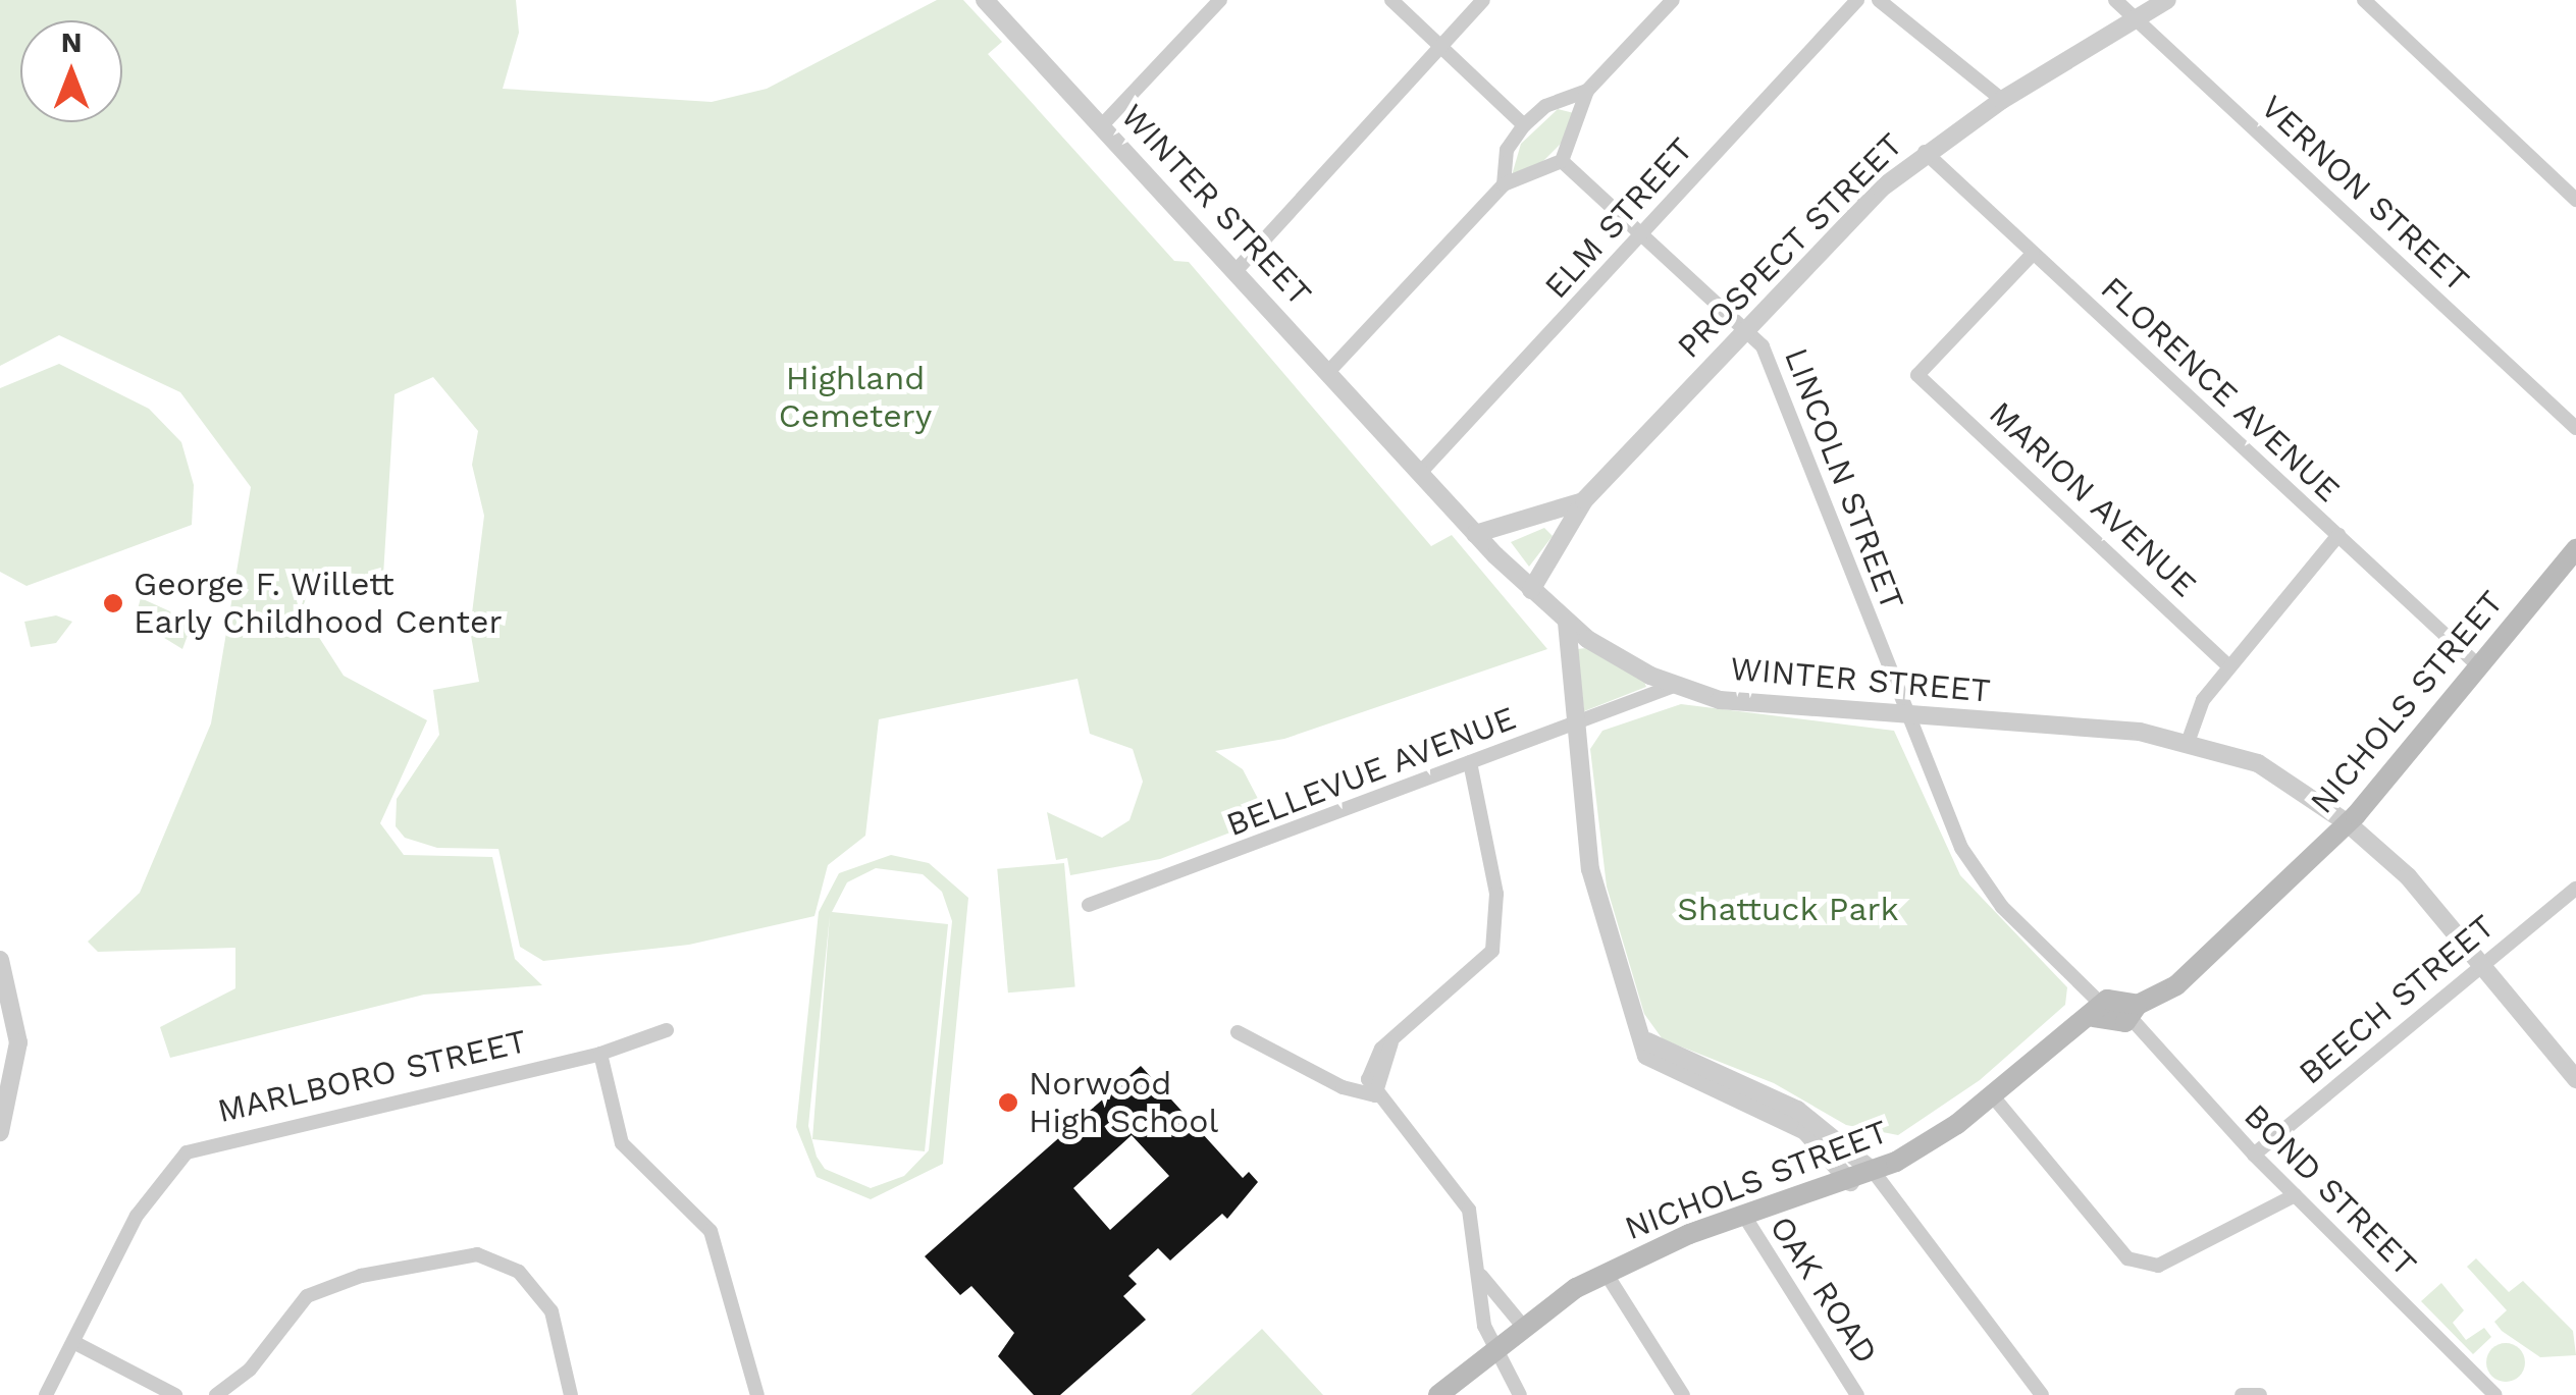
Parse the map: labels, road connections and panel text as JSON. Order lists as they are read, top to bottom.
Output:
{
  "streets": {
    "main road": ["NICHOLS STREET"],
    "street": [
      "VERNON STREET",
      "WINTER STREET",
      "ELM STREET",
      "PROSPECT STREET",
      "FLORENCE AVENUE",
      "LINCOLN STREET",
      "MARION AVENUE",
      "BELLEVUE AVENUE",
      "BEECH STREET",
      "MARLBORO STREET",
      "BOND STREET",
      "OAK ROAD"
    ]
  },
  "crossings": [
    ["VERNON STREET", "PROSPECT STREET"],
    ["WINTER STREET", "ELM STREET"],
    ["WINTER STREET", "PROSPECT STREET"],
    ["WINTER STREET", "LINCOLN STREET"],
    ["WINTER STREET", "NICHOLS STREET"],
    ["WINTER STREET", "BELLEVUE AVENUE"],
    ["WINTER STREET", "BEECH STREET"],
    ["ELM STREET", "LINCOLN STREET"],
    ["PROSPECT STREET", "FLORENCE AVENUE"],
    ["PROSPECT STREET", "LINCOLN STREET"],
    ["FLORENCE AVENUE", "MARION AVENUE"],
    ["FLORENCE AVENUE", "NICHOLS STREET"],
    ["NICHOLS STREET", "BOND STREET"],
    ["NICHOLS STREET", "OAK ROAD"],
    ["BEECH STREET", "BOND STREET"]
  ],
  "parks": ["Highland Cemetery", "Shattuck Park"],
  "places": ["George F. Willett Early Childhood Center", "Norwood High School"],
  "north": "top"
}
